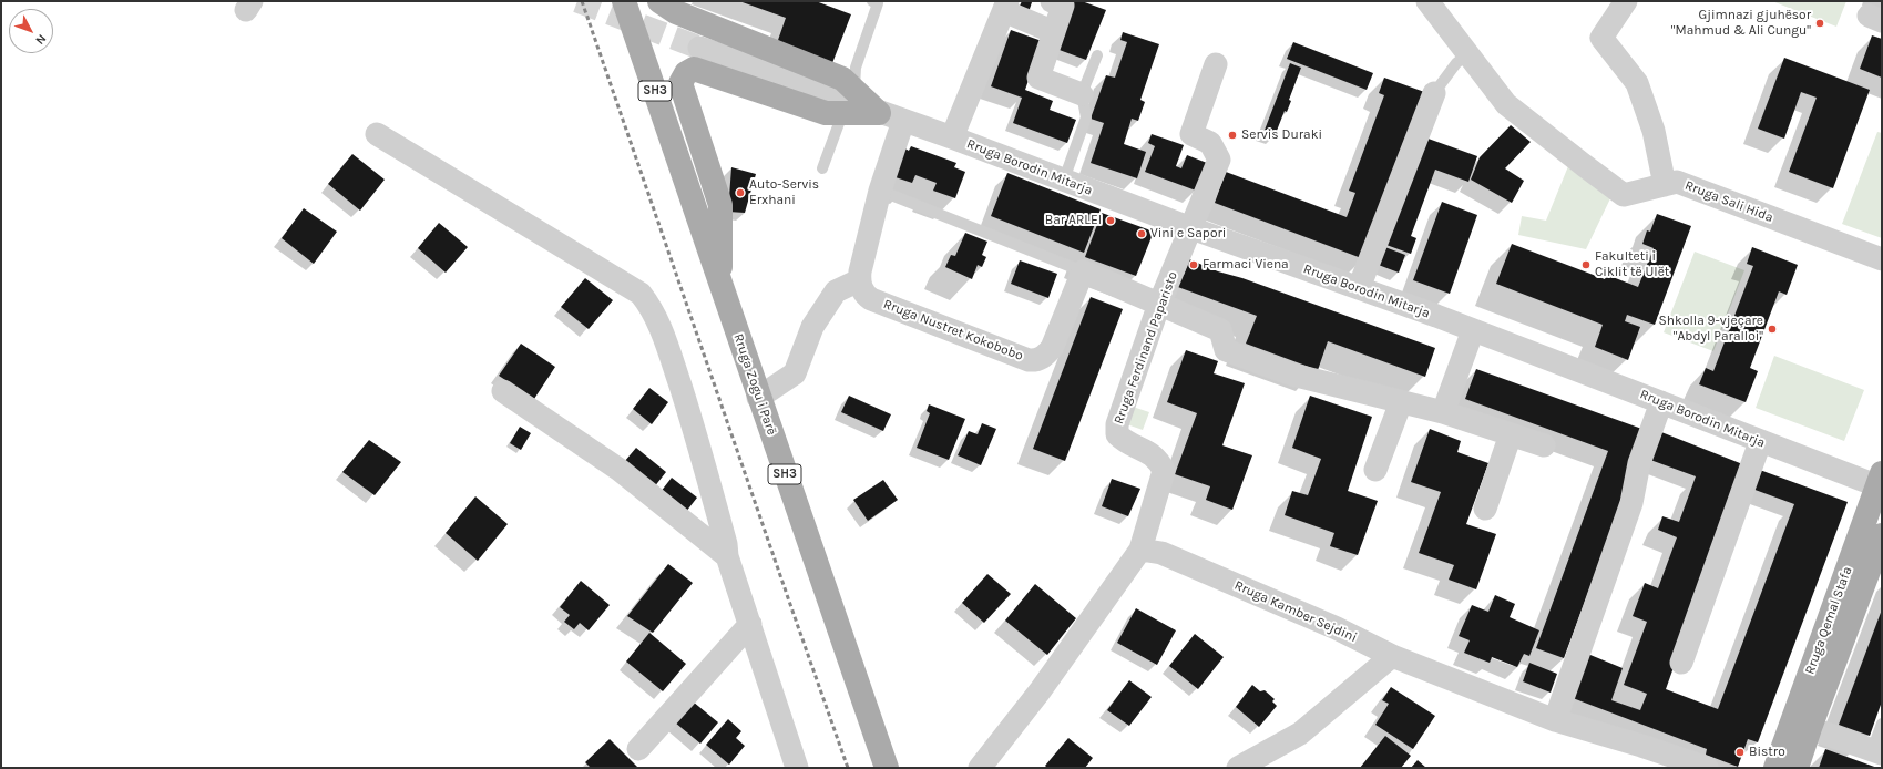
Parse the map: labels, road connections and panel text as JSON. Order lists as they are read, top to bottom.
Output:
{
  "streets": {
    "main road": ["SH3", "Rruga Zogu i Parë", "Rruga Qemal Stafa"],
    "street": [
      "Rruga Borodin Mitarja",
      "Rruga Sali Hida",
      "Rruga Nustret Kokobobo",
      "Rruga Ferdinand Paparisto",
      "Rruga Kamber Sejdini"
    ]
  },
  "crossings": [
    ["Rruga Borodin Mitarja", "Rruga Ferdinand Paparisto"],
    ["Rruga Borodin Mitarja", "Rruga Qemal Stafa"],
    ["Rruga Ferdinand Paparisto", "Rruga Kamber Sejdini"]
  ],
  "places": [
    "Gjimnazi gjuhësor \"Mahmud & Ali Cungu\"",
    "Servis Duraki",
    "Auto-Servis Erxhani",
    "Bar ARLEI",
    "Vini e Sapori",
    "Farmaci Viena",
    "Fakulteti i Ciklit të Ulët",
    "Shkolla 9-vjeçare \"Abdyl Paralloi\"",
    "Bistro"
  ],
  "north": "bottom right"
}
